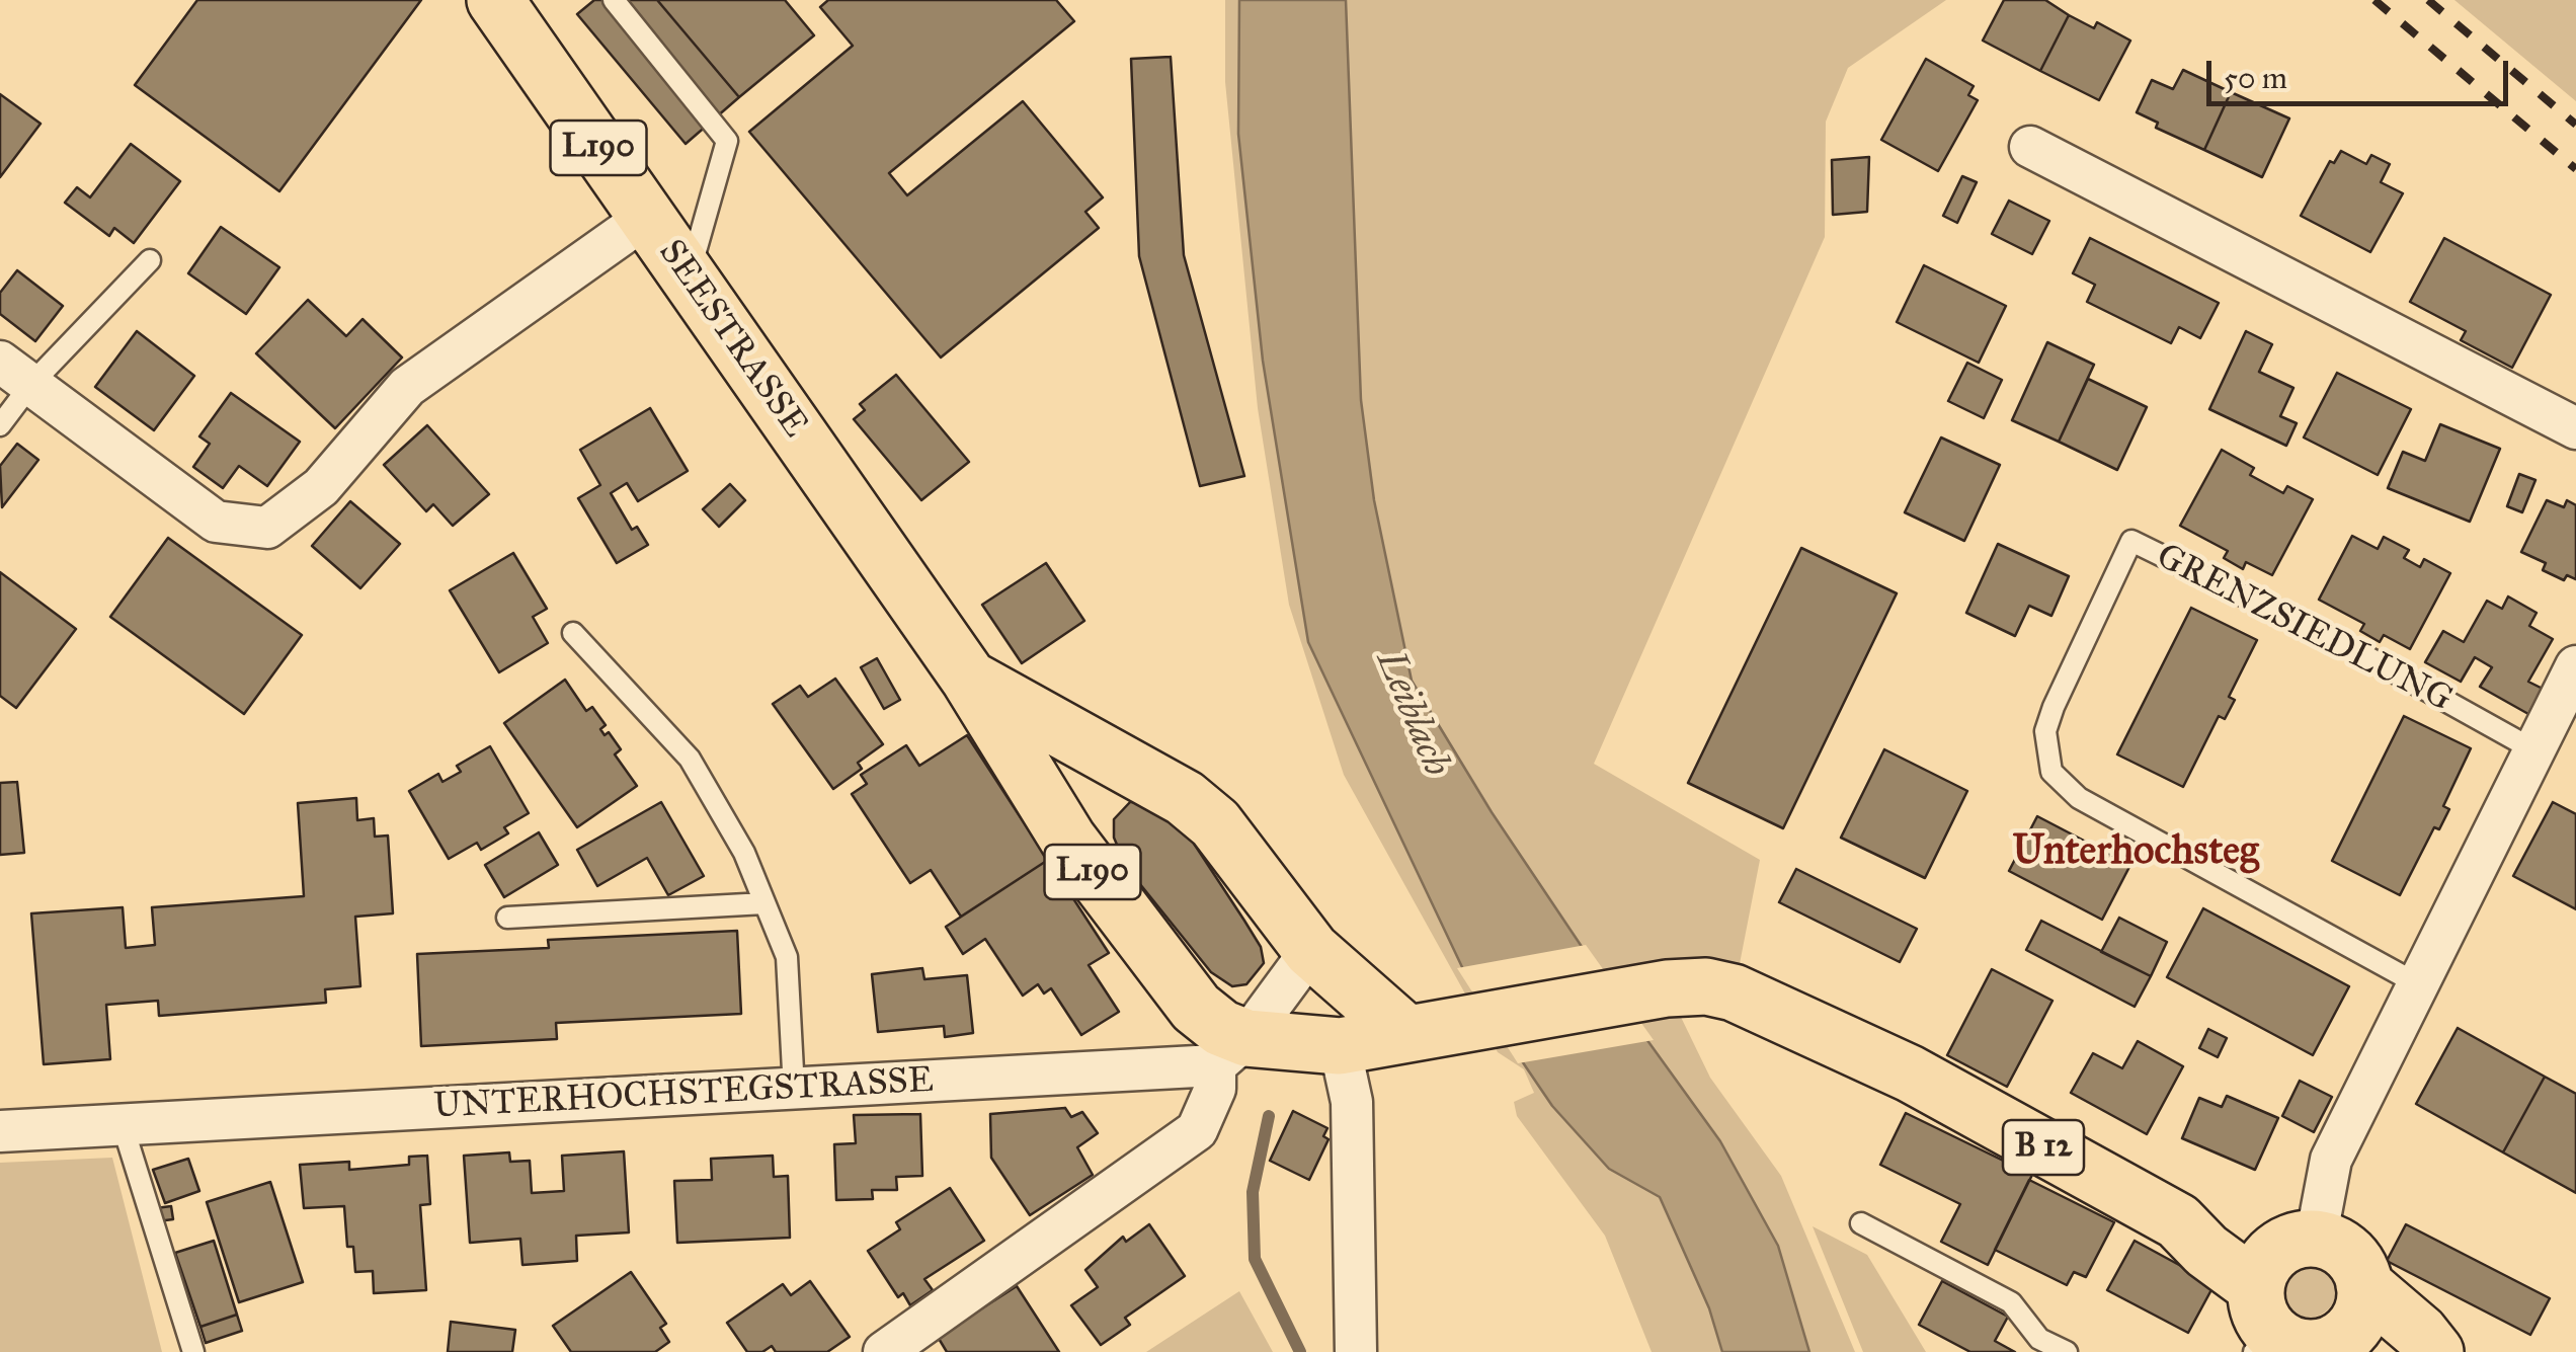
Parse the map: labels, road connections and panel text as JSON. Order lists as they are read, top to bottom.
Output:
{
  "streets": {
    "main road": ["L190", "SEESTRASSE", "B 12"],
    "street": ["UNTERHOCHSTEGSTRASSE"],
    "lane": ["GRENZSIEDLUNG"]
  },
  "crossings": [
    ["SEESTRASSE", "UNTERHOCHSTEGSTRASSE"],
    ["SEESTRASSE", "B 12"]
  ],
  "districts": ["Unterhochsteg"],
  "water": ["Leiblach"],
  "scale_bar": "50 m"
}
